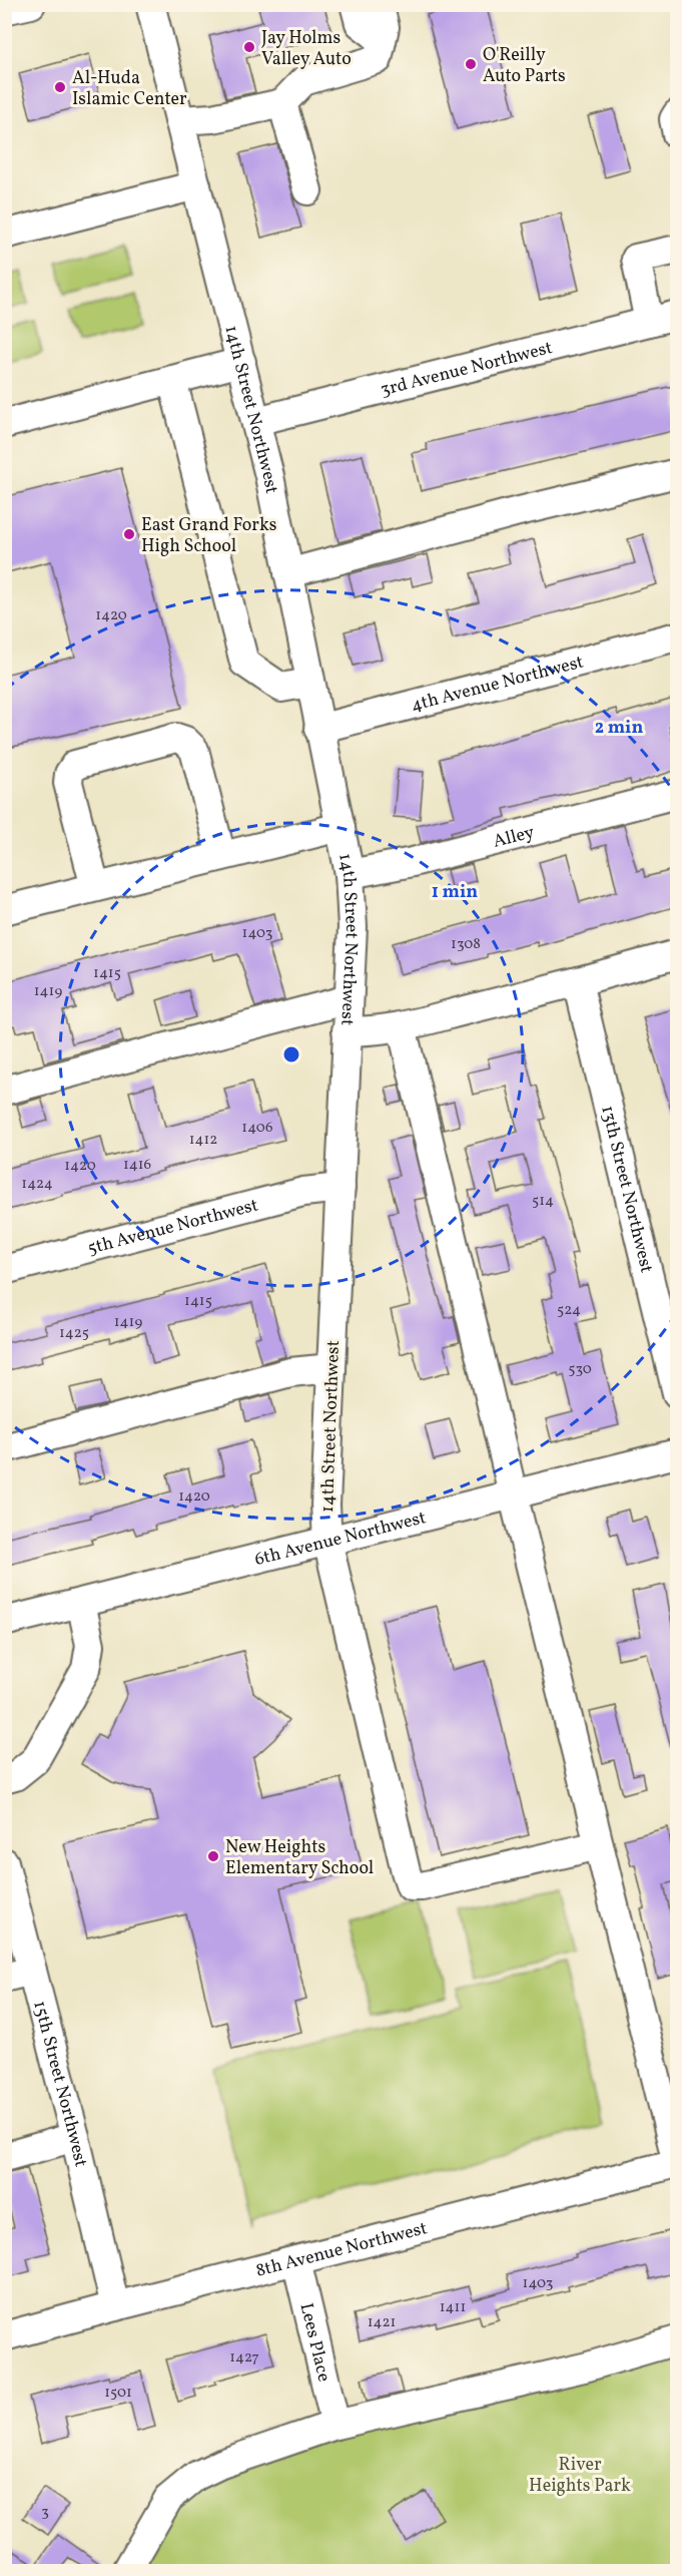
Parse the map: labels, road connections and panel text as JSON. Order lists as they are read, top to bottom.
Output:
{
  "streets": {
    "street": [
      "3rd Avenue Northwest",
      "14th Street Northwest",
      "4th Avenue Northwest",
      "Alley",
      "13th Street Northwest",
      "5th Avenue Northwest",
      "6th Avenue Northwest",
      "15th Street Northwest",
      "8th Avenue Northwest",
      "Lees Place"
    ]
  },
  "crossings": [
    ["3rd Avenue Northwest", "14th Street Northwest"],
    ["14th Street Northwest", "4th Avenue Northwest"],
    ["14th Street Northwest", "Alley"],
    ["14th Street Northwest", "5th Avenue Northwest"],
    ["14th Street Northwest", "6th Avenue Northwest"],
    ["15th Street Northwest", "8th Avenue Northwest"],
    ["8th Avenue Northwest", "Lees Place"]
  ],
  "parks": ["River Heights Park"],
  "places": [
    "Jay Holms Valley Auto",
    "O'Reilly Auto Parts",
    "Al-Huda Islamic Center",
    "East Grand Forks High School",
    "New Heights Elementary School"
  ],
  "house_numbers": [
    "1420",
    "1403",
    "1308",
    "1415",
    "1419",
    "1406",
    "1412",
    "1416",
    "1420",
    "1424",
    "514",
    "1415",
    "524",
    "1419",
    "1425",
    "530",
    "1420",
    "1403",
    "1411",
    "1421",
    "1427",
    "1501",
    "3"
  ],
  "rings": ["2 min", "1 min"]
}
